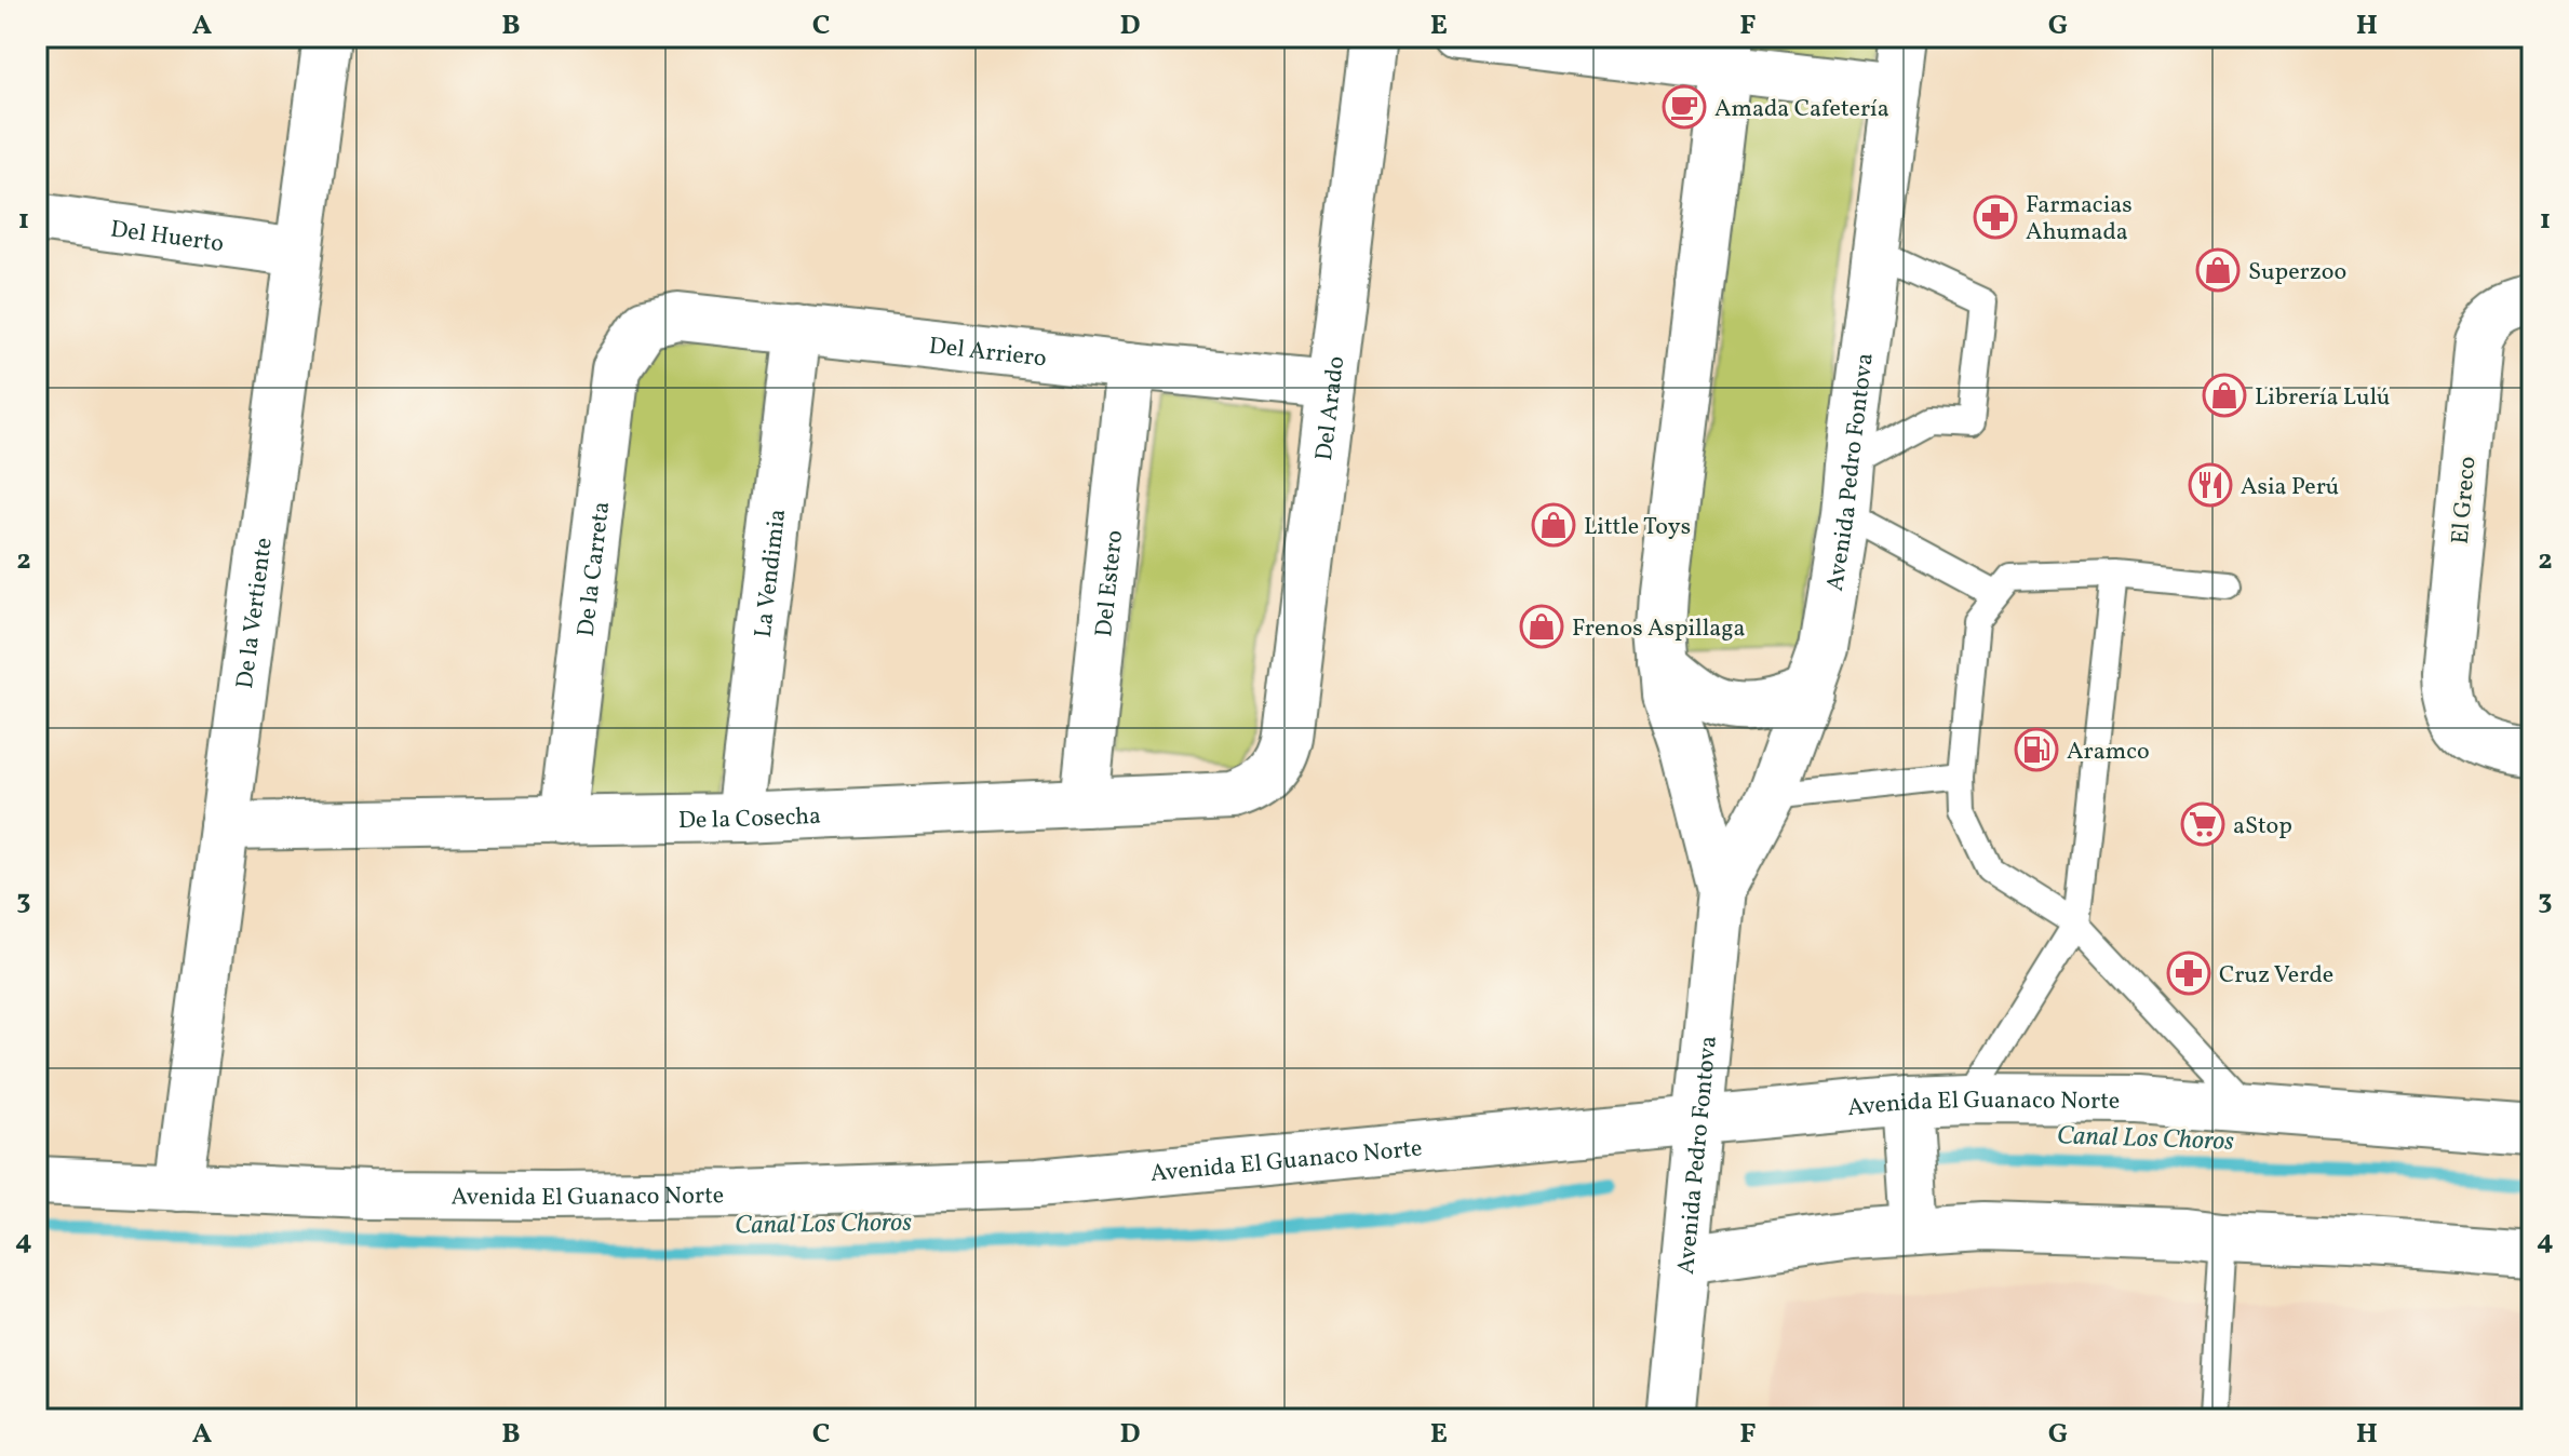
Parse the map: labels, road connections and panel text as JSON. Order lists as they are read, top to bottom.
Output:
{
  "streets": {
    "street": [
      "Del Huerto",
      "Del Arriero",
      "Del Arado",
      "Avenida Pedro Fontova",
      "El Greco",
      "De la Carreta",
      "La Vendimia",
      "Del Estero",
      "De la Vertiente",
      "De la Cosecha",
      "Avenida El Guanaco Norte"
    ]
  },
  "crossings": [
    ["Del Huerto", "De la Vertiente"],
    ["Del Arriero", "Del Arado"],
    ["Del Arriero", "De la Carreta"],
    ["Del Arriero", "La Vendimia"],
    ["Del Arriero", "Del Estero"],
    ["Del Arado", "De la Cosecha"],
    ["Avenida Pedro Fontova", "Avenida El Guanaco Norte"],
    ["De la Carreta", "De la Cosecha"],
    ["La Vendimia", "De la Cosecha"],
    ["Del Estero", "De la Cosecha"],
    ["De la Vertiente", "De la Cosecha"],
    ["De la Vertiente", "Avenida El Guanaco Norte"]
  ],
  "water": ["Canal Los Choros"],
  "places": {
    "cafe": ["Amada Cafetería"],
    "pharmacy": ["Farmacias Ahumada", "Cruz Verde"],
    "shop": [
      "Superzoo",
      "Librería Lulú",
      "Little Toys",
      "Frenos Aspillaga"
    ],
    "restaurant": ["Asia Perú"],
    "fuel station": ["Aramco"],
    "supermarket": ["aStop"]
  },
  "grid": {
    "columns": [
      "A",
      "B",
      "C",
      "D",
      "E",
      "F",
      "G",
      "H"
    ],
    "rows": [
      "1",
      "2",
      "3",
      "4"
    ]
  }
}
